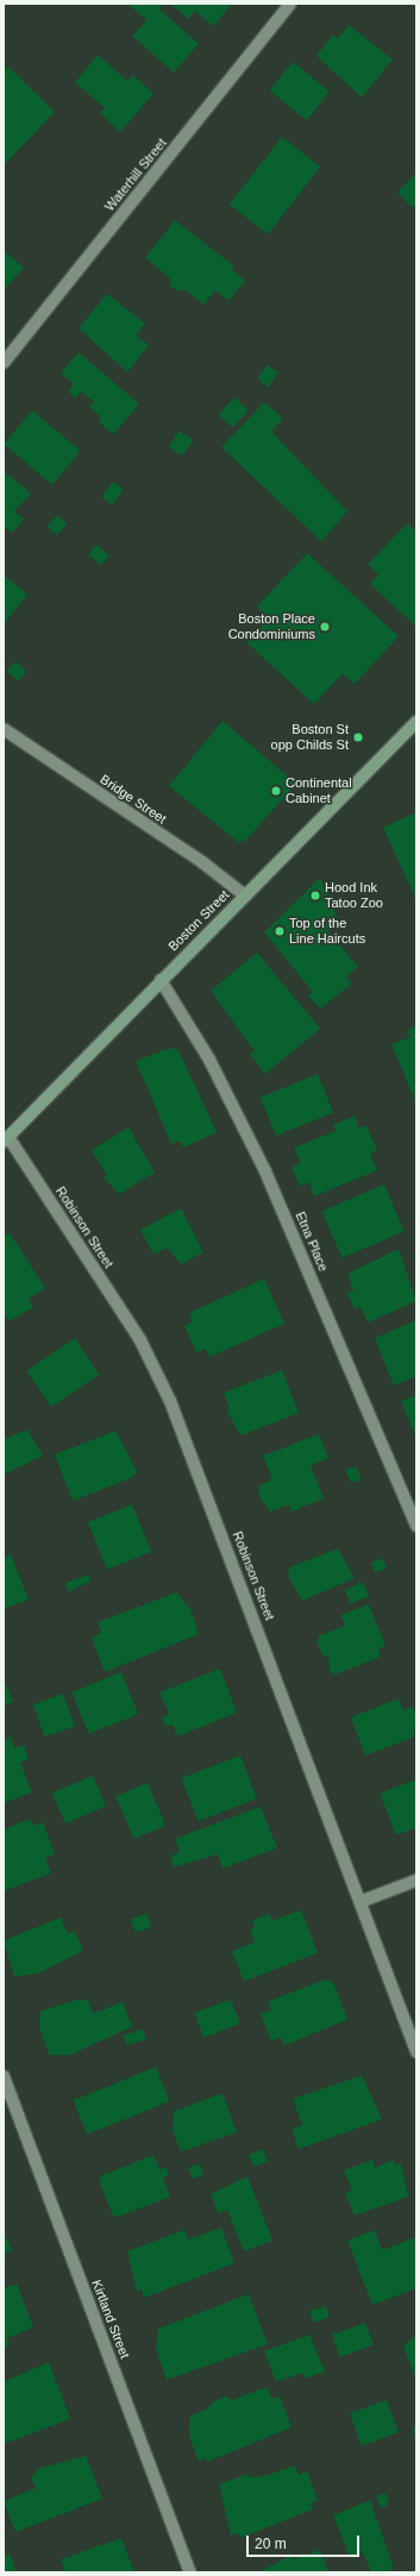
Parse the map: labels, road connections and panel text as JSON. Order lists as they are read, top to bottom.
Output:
{
  "streets": {
    "main road": ["Boston Street"],
    "street": [
      "Waterhill Street",
      "Bridge Street",
      "Robinson Street",
      "Etna Place",
      "Kirtland Street"
    ]
  },
  "crossings": [
    ["Bridge Street", "Boston Street"],
    ["Boston Street", "Robinson Street"],
    ["Boston Street", "Etna Place"]
  ],
  "places": [
    "Boston Place Condominiums",
    "Boston St opp Childs St",
    "Continental Cabinet",
    "Hood Ink Tatoo Zoo",
    "Top of the Line Haircuts"
  ],
  "scale_bar": "20 m"
}
